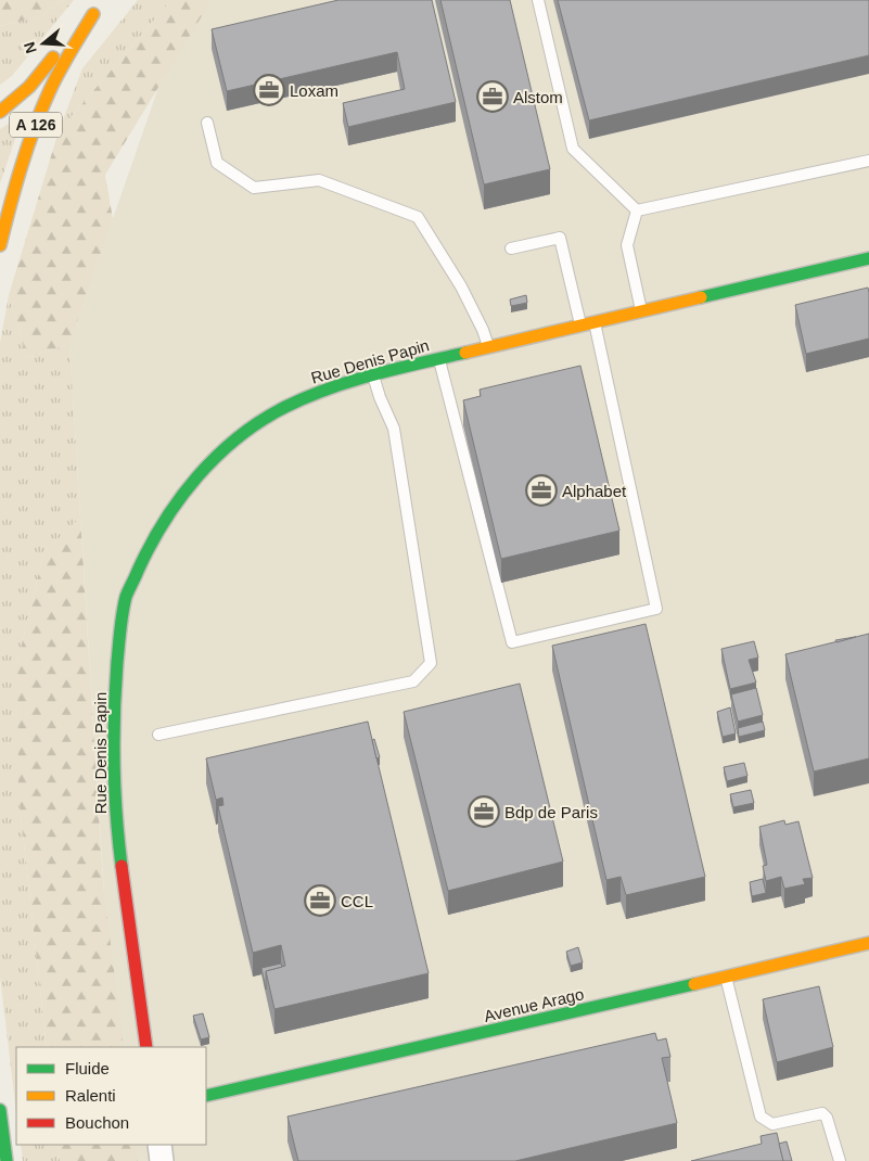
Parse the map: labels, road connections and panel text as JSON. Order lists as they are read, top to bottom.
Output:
{
  "streets": {
    "main road": ["A 126", "Rue Denis Papin", "Avenue Arago"]
  },
  "places": {
    "office": [
      "Loxam",
      "Alstom",
      "Alphabet",
      "Bdp de Paris",
      "CCL"
    ]
  },
  "legend": ["Fluide", "Ralenti", "Bouchon"],
  "north": "left"
}
